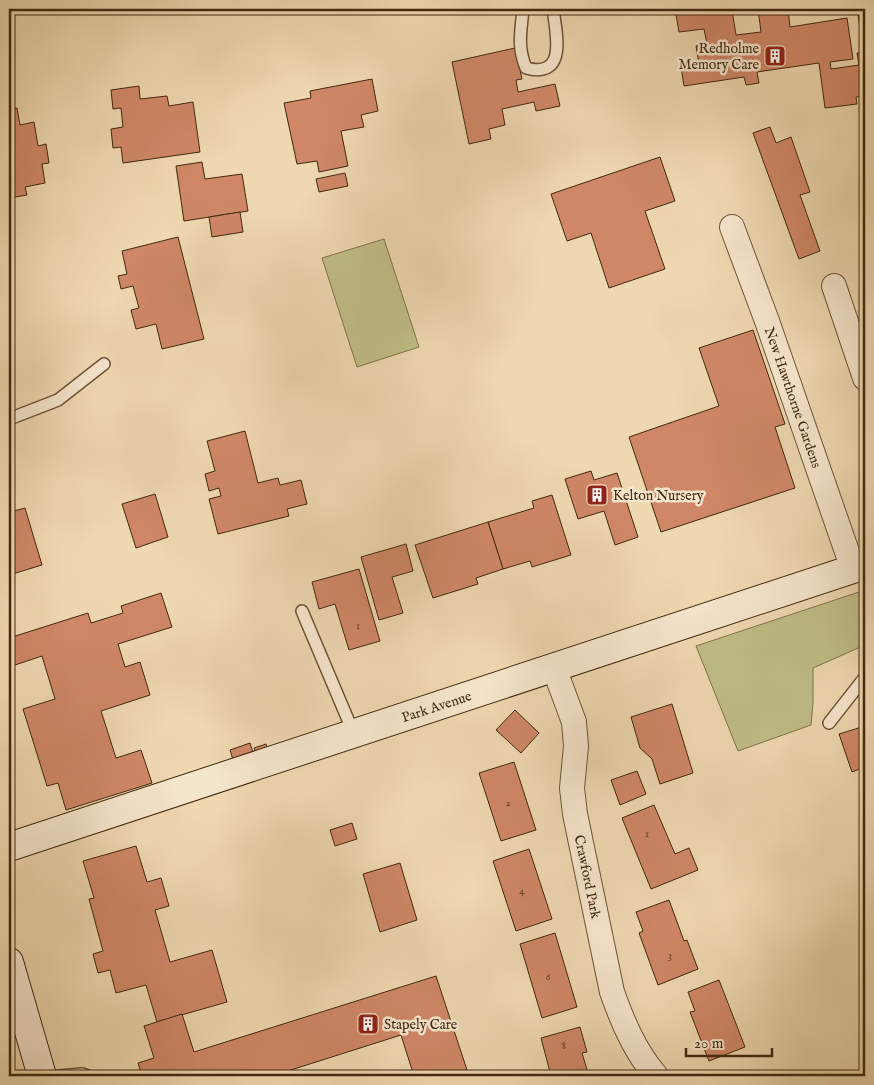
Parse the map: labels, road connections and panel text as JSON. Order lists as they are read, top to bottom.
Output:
{
  "streets": {
    "street": ["New Hawthorne Gardens", "Park Avenue", "Crawford Park"]
  },
  "crossings": [
    ["New Hawthorne Gardens", "Park Avenue"],
    ["Park Avenue", "Crawford Park"]
  ],
  "places": {
    "building": ["Redholme Memory Care", "Kelton Nursery", "Stapely Care"]
  },
  "house_numbers": [
    "1",
    "2",
    "1",
    "4",
    "3",
    "6",
    "8"
  ],
  "scale_bar": "20 m"
}
